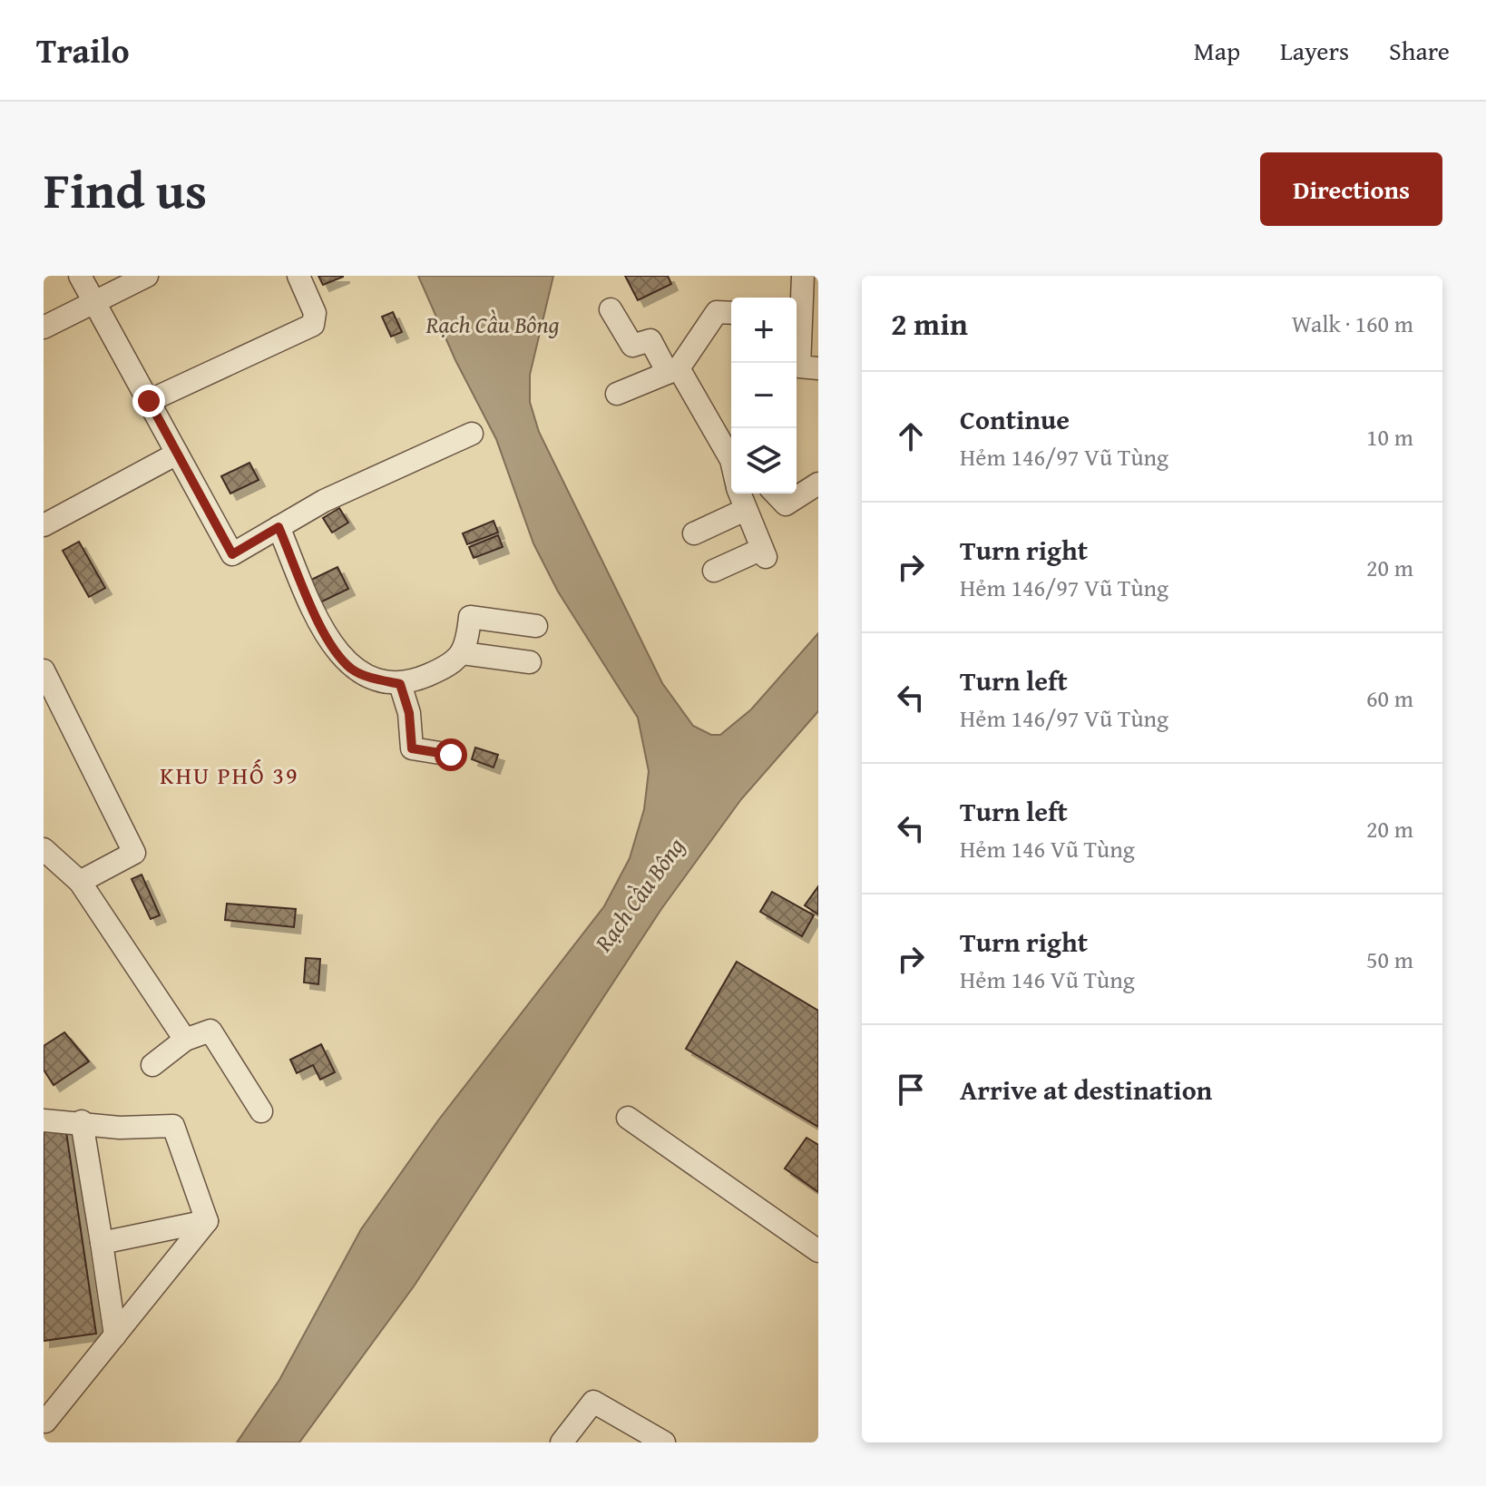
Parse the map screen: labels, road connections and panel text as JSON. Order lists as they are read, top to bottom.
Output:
{
  "districts": ["KHU PHỐ 39"],
  "water": ["Rạch Cầu Bông"],
  "page": {
    "header": "Trailo",
    "nav": ["Map", "Layers", "Share"],
    "title": "Find us",
    "buttons": "Directions",
    "heading": ["2 min", "Walk · 160 m"],
    "map_buttons": ["+", "−"],
    "list": [
      ["Continue", "Hẻm 146/97 Vũ Tùng", "10 m"],
      ["Turn right", "Hẻm 146/97 Vũ Tùng", "20 m"],
      ["Turn left", "Hẻm 146/97 Vũ Tùng", "60 m"],
      ["Turn left", "Hẻm 146 Vũ Tùng", "20 m"],
      ["Turn right", "Hẻm 146 Vũ Tùng", "50 m"],
      "Arrive at destination"
    ]
  }
}
